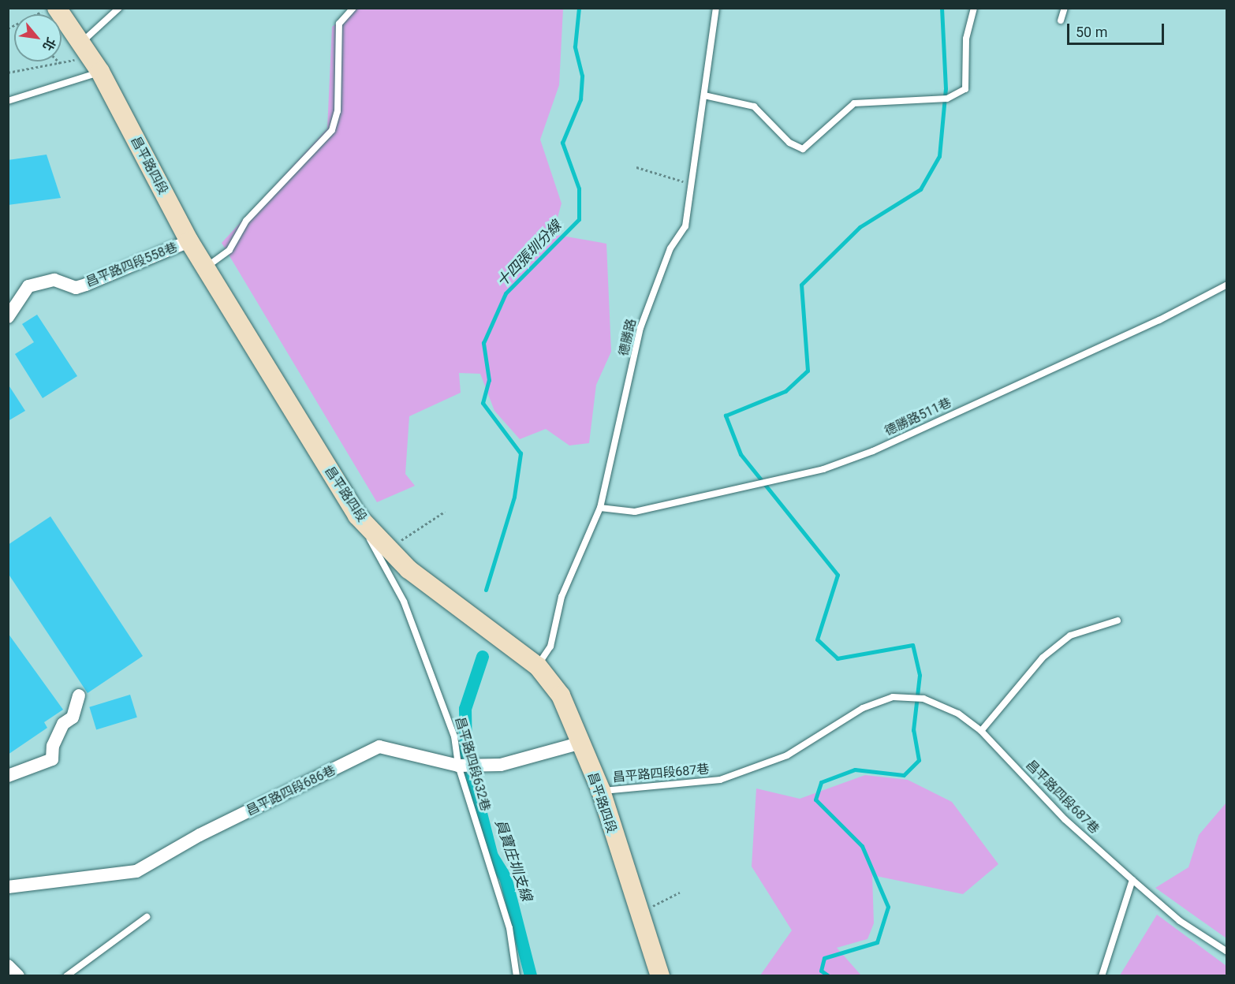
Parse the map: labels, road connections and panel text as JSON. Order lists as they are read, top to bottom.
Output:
{
  "streets": {
    "street": ["昌平路四段", "昌平路四段558巷", "昌平路四段686巷"],
    "lane": [
      "德勝路",
      "德勝路511巷",
      "昌平路四段632巷",
      "昌平路四段687巷"
    ]
  },
  "crossings": [
    ["昌平路四段", "昌平路四段558巷"],
    ["昌平路四段", "德勝路"],
    ["昌平路四段", "昌平路四段632巷"],
    ["昌平路四段", "昌平路四段687巷"],
    ["昌平路四段", "昌平路四段686巷"],
    ["德勝路", "德勝路511巷"],
    ["昌平路四段632巷", "昌平路四段686巷"]
  ],
  "water": ["十四張圳分線", "員寶庄圳支線"],
  "scale_bar": "50 m",
  "north": "bottom right"
}
